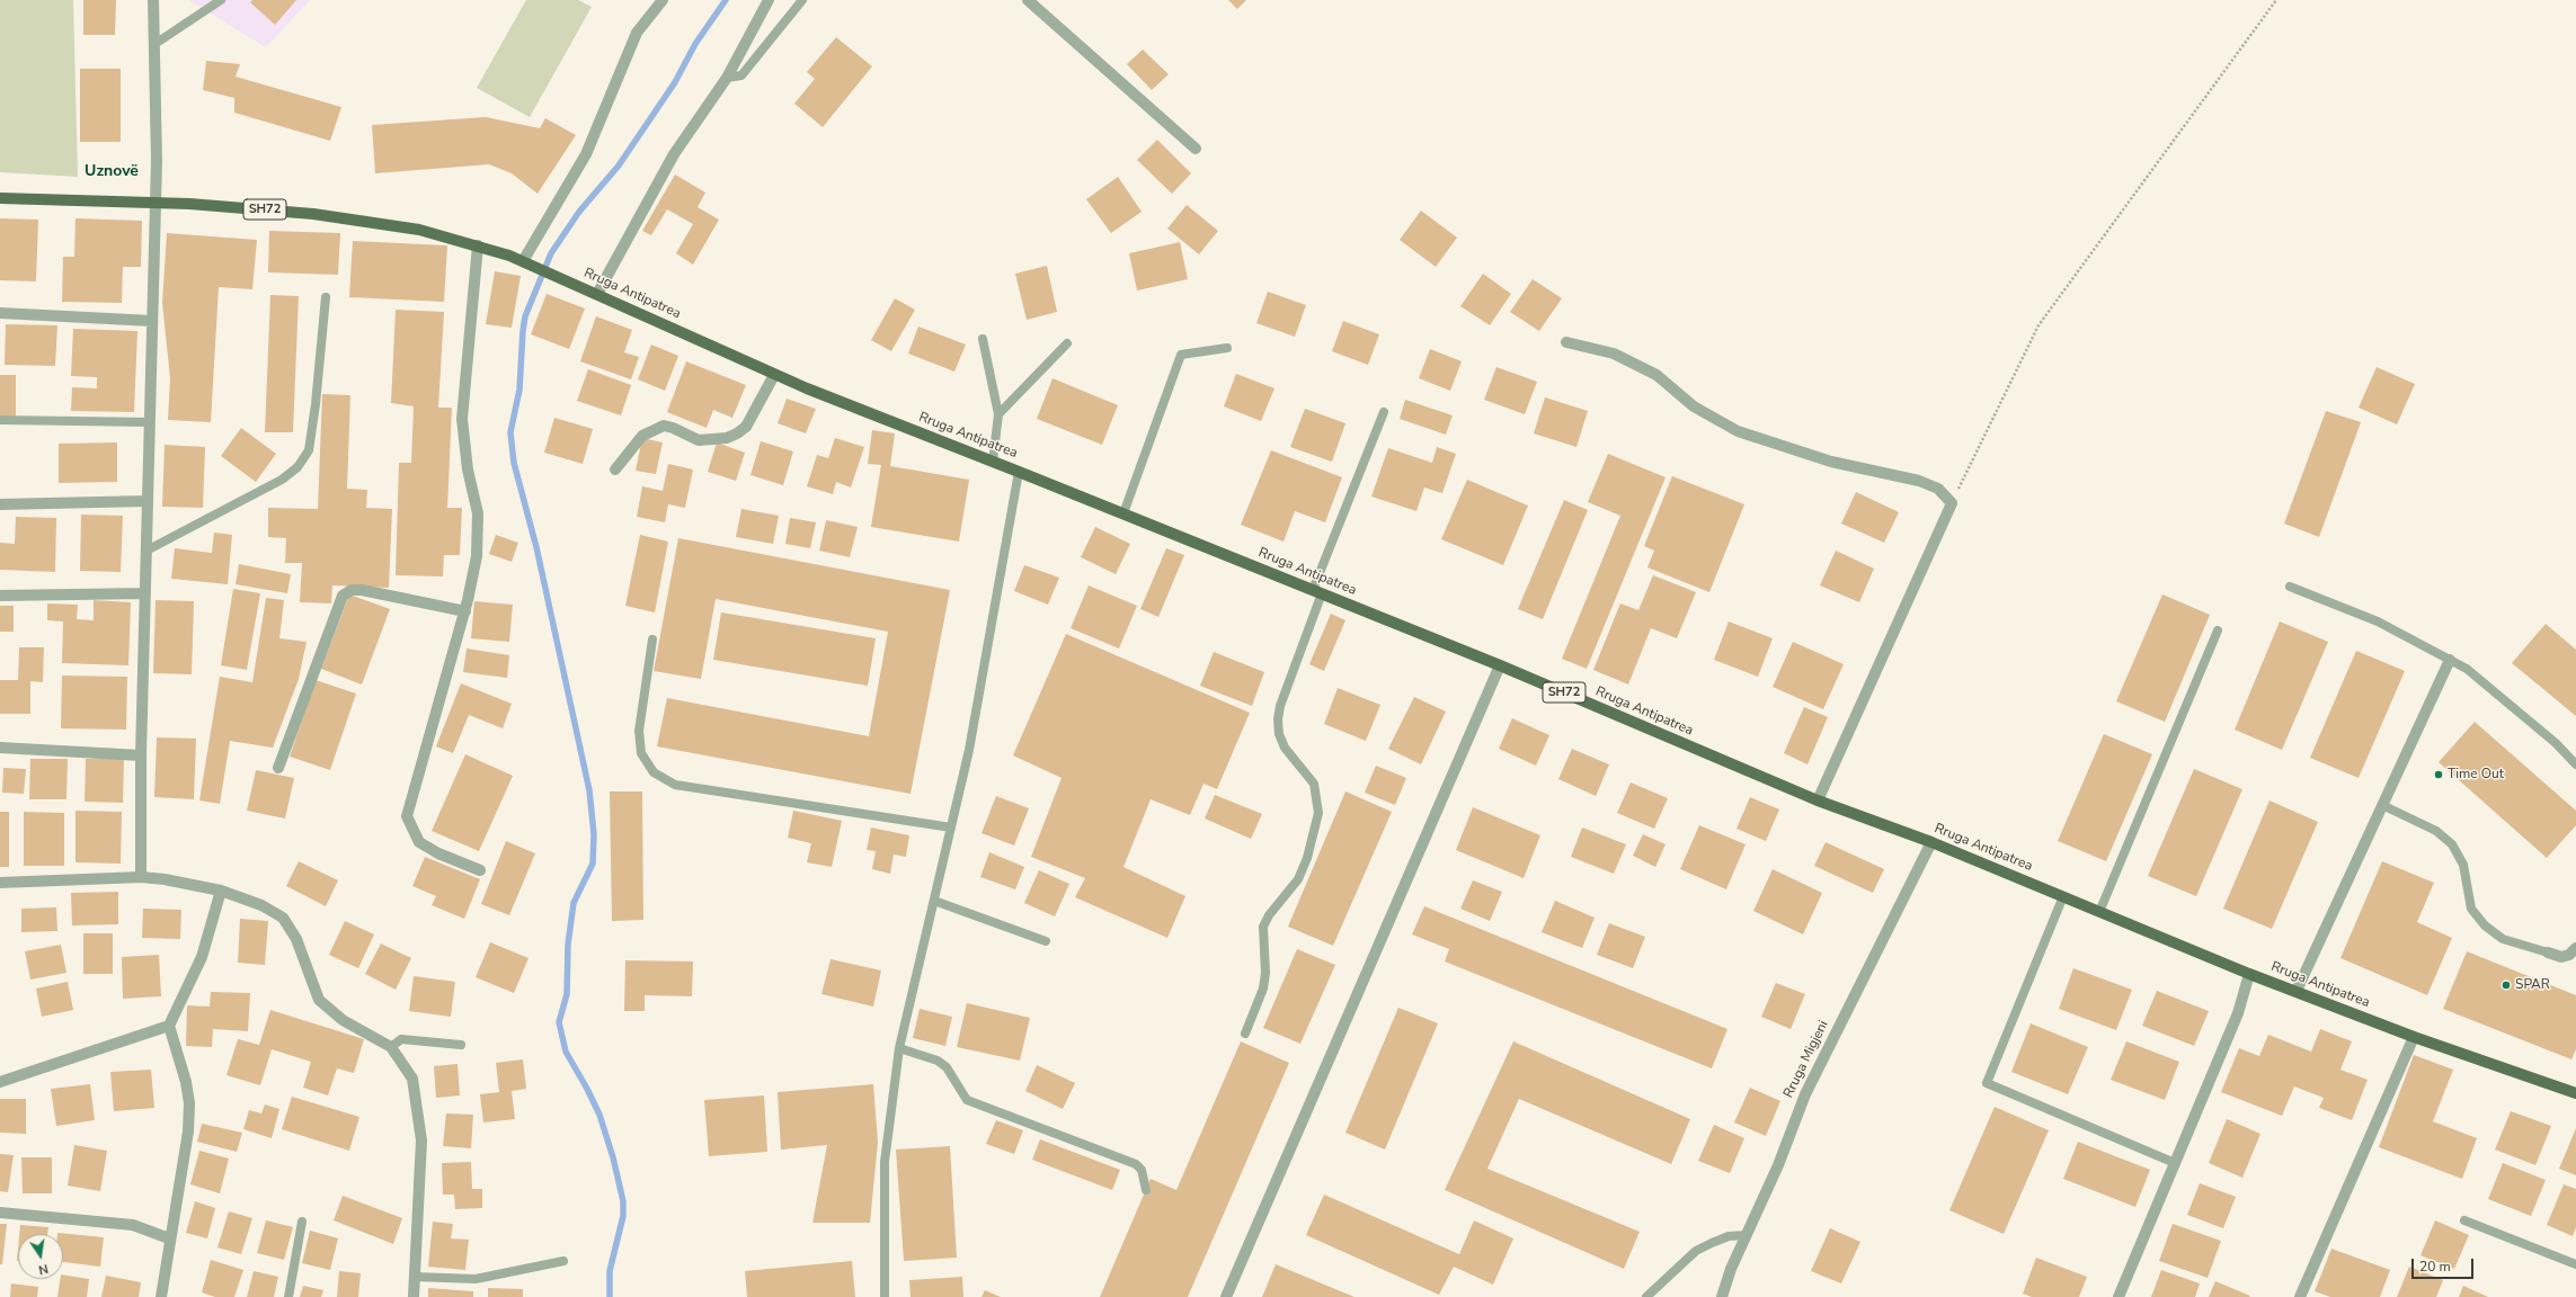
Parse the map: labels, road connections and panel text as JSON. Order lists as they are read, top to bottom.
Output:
{
  "streets": {
    "main road": ["SH72", "Rruga Antipatrea"],
    "street": ["Rruga Migjeni"]
  },
  "crossings": [
    ["Rruga Antipatrea", "Rruga Migjeni"]
  ],
  "districts": ["Uznovë"],
  "places": ["Time Out", "SPAR"],
  "scale_bar": "20 m",
  "north": "bottom"
}
